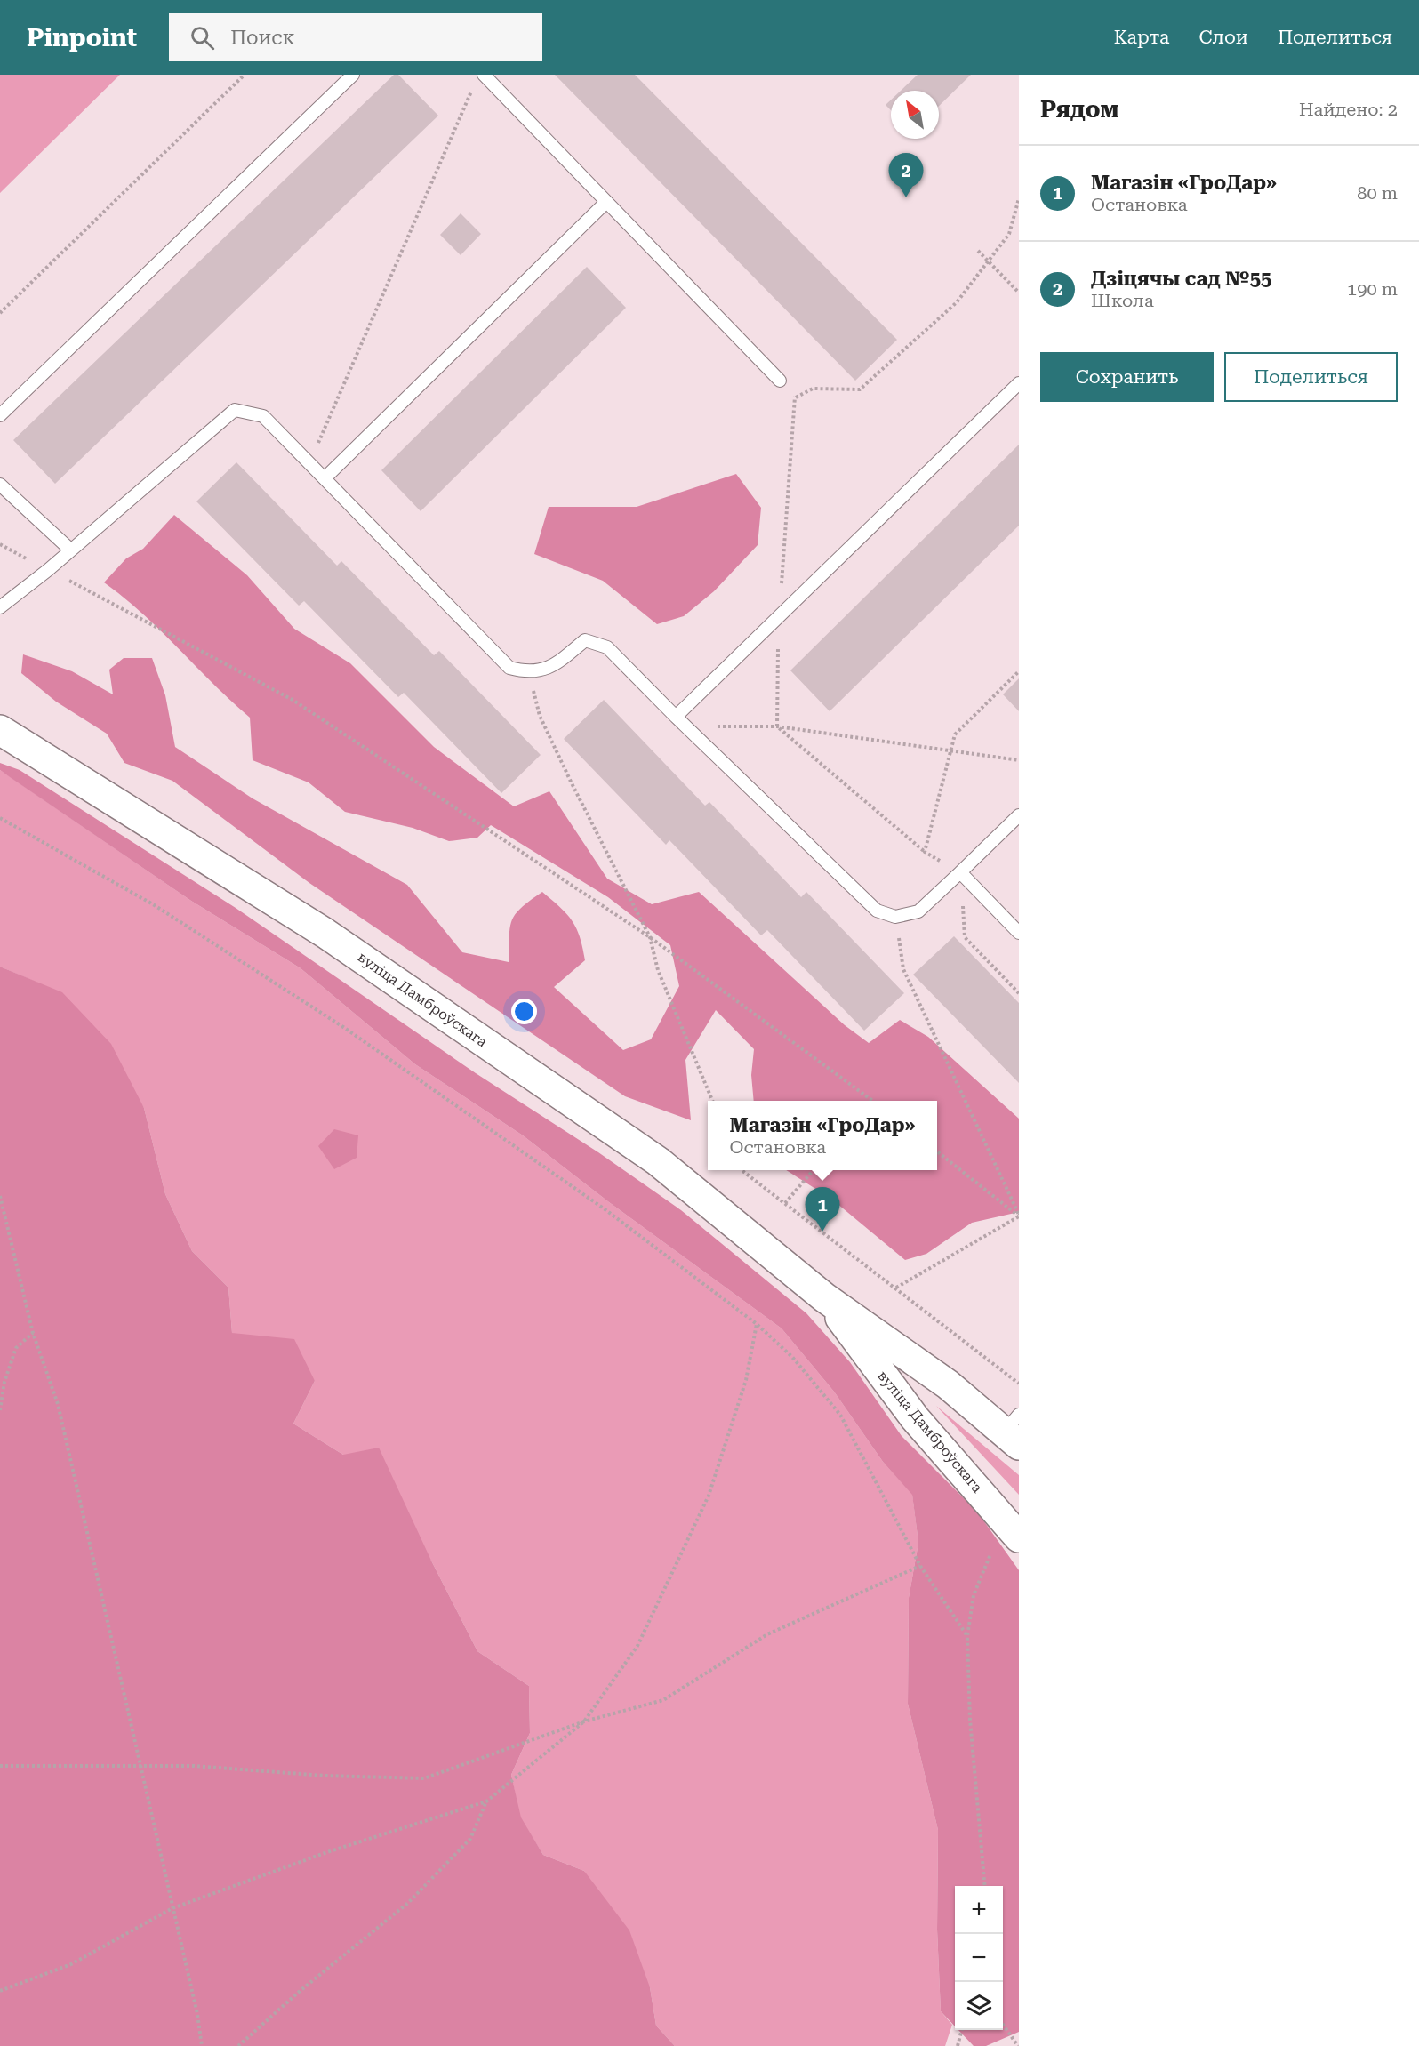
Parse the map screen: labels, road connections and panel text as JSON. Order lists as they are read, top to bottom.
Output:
{
  "streets": {
    "main road": ["вуліца Дамброўскага"]
  },
  "north": "top left",
  "page": {
    "header": "Pinpoint",
    "search": "Поиск",
    "nav": ["Карта", "Слои", "Поделиться"],
    "heading": ["Рядом", "Найдено: 2"],
    "list": [
      {
        "mark": "1",
        "name": "Магазін «ГроДар»",
        "note": "Остановка",
        "value": "80 m"
      },
      {
        "mark": "2",
        "name": "Дзіцячы сад №55",
        "note": "Школа",
        "value": "190 m"
      }
    ],
    "pins": ["2", "1"],
    "buttons": ["Сохранить", "Поделиться"],
    "popup": ["Магазін «ГроДар»", "Остановка"],
    "map_buttons": ["+", "−"]
  }
}
